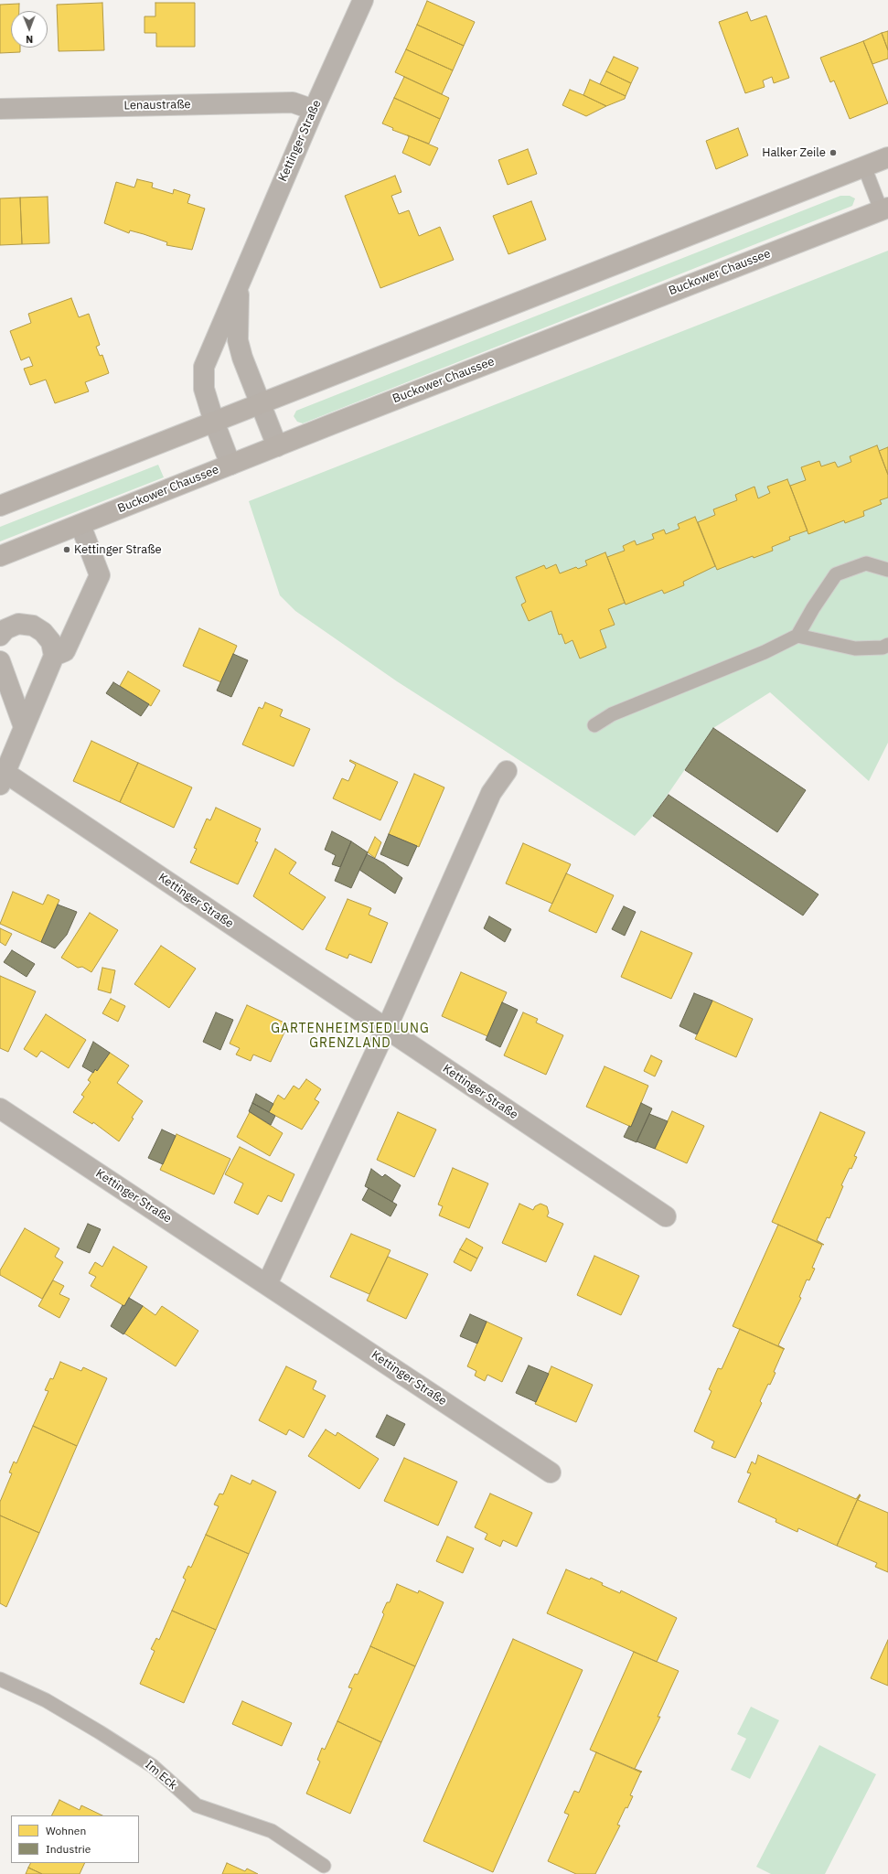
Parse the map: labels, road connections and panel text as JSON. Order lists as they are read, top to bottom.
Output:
{
  "streets": {
    "main road": ["Buckower Chaussee"],
    "street": ["Lenaustraße", "Kettinger Straße"],
    "lane": ["Im Eck"]
  },
  "crossings": [
    ["Lenaustraße", "Kettinger Straße"],
    ["Kettinger Straße", "Buckower Chaussee"]
  ],
  "districts": ["GARTENHEIMSIEDLUNG GRENZLAND"],
  "places": ["Halker Zeile", "Kettinger Straße"],
  "legend": ["Wohnen", "Industrie"],
  "north": "bottom"
}
